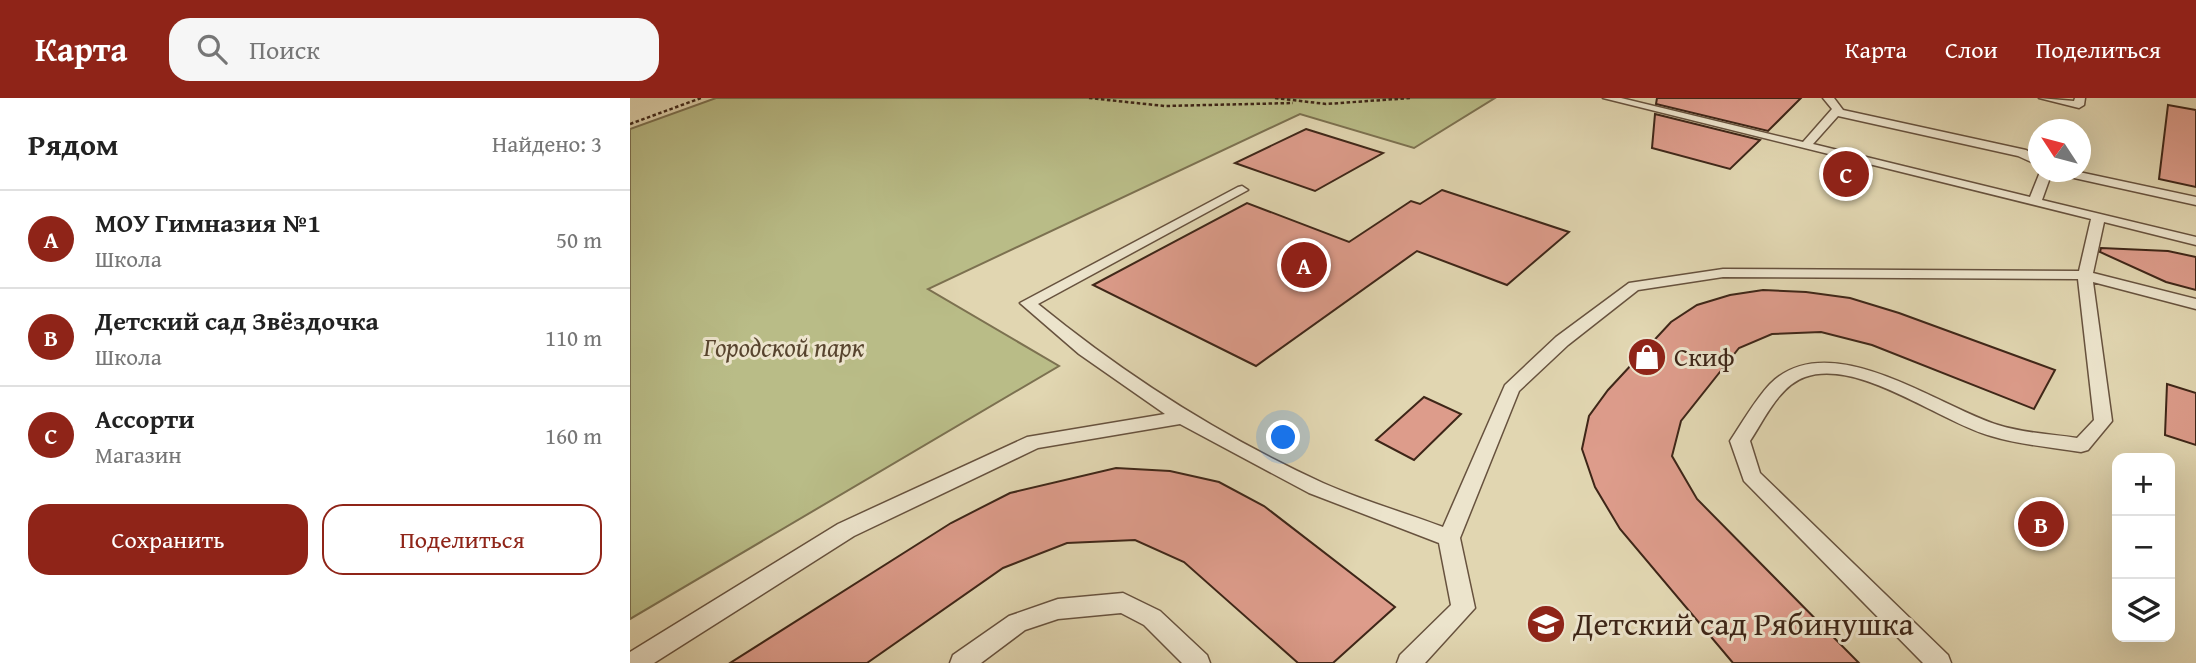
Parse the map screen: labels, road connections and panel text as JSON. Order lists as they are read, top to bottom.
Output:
{
  "parks": ["Городской парк"],
  "places": {
    "shop": ["Скиф"],
    "school or university": ["Детский сад Рябинушка"]
  },
  "north": "top left",
  "page": {
    "header": "Карта",
    "search": "Поиск",
    "nav": ["Карта", "Слои", "Поделиться"],
    "heading": ["Рядом", "Найдено: 3"],
    "pins": ["C", "A", "B"],
    "list": [
      {
        "mark": "A",
        "name": "МОУ Гимназия №1",
        "note": "Школа",
        "value": "50 m"
      },
      {
        "mark": "B",
        "name": "Детский сад Звёздочка",
        "note": "Школа",
        "value": "110 m"
      },
      {
        "mark": "C",
        "name": "Ассорти",
        "note": "Магазин",
        "value": "160 m"
      }
    ],
    "map_buttons": ["+", "−"],
    "buttons": ["Сохранить", "Поделиться"]
  }
}
